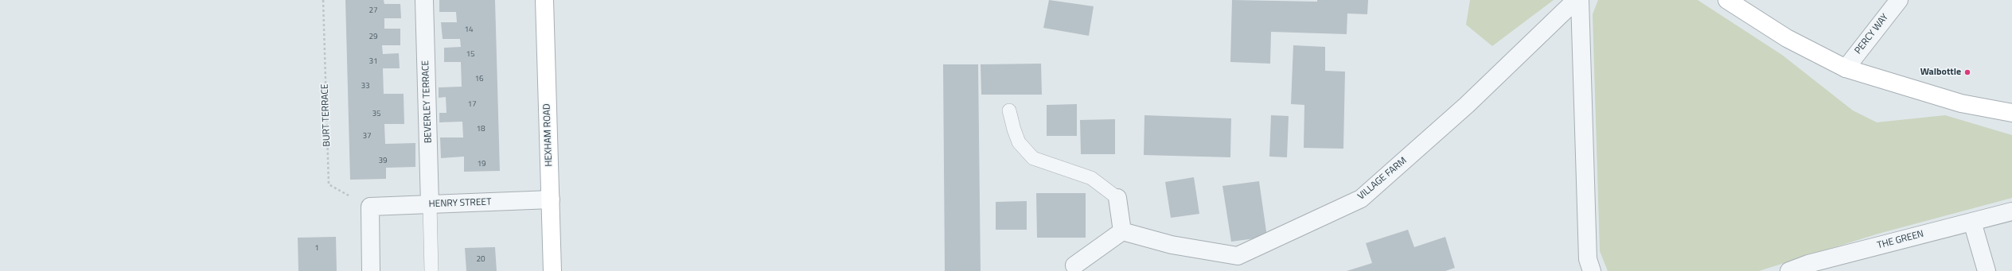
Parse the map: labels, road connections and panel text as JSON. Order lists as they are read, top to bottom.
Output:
{
  "streets": {
    "street": [
      "PERCY WAY",
      "BEVERLEY TERRACE",
      "HEXHAM ROAD",
      "VILLAGE FARM",
      "HENRY STREET",
      "THE GREEN"
    ],
    "path": ["BURT TERRACE"]
  },
  "crossings": [
    ["BEVERLEY TERRACE", "HENRY STREET"],
    ["BURT TERRACE", "HENRY STREET"],
    ["HEXHAM ROAD", "HENRY STREET"]
  ],
  "places": ["Walbottle"],
  "house_numbers": [
    "27",
    "14",
    "29",
    "15",
    "31",
    "16",
    "33",
    "17",
    "35",
    "18",
    "37",
    "39",
    "19",
    "1",
    "20"
  ]
}
